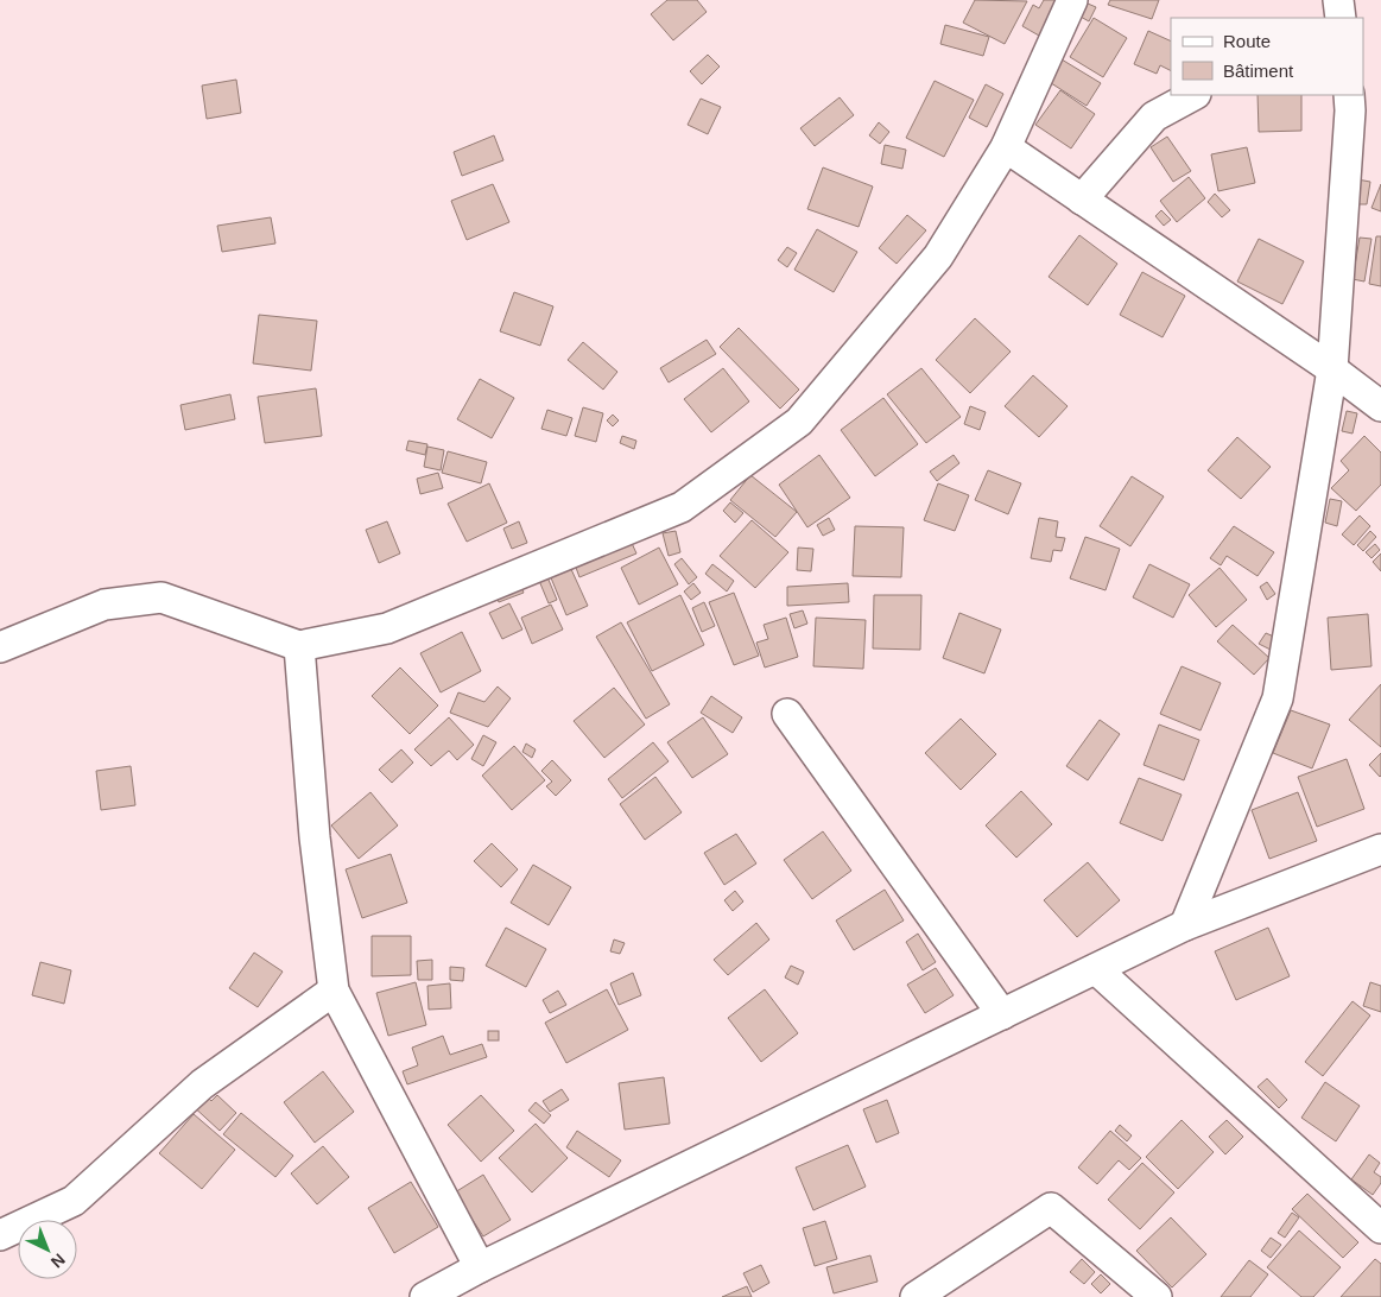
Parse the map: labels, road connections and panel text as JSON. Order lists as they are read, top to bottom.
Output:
{
  "legend": ["Route", "Bâtiment"],
  "north": "bottom right"
}
